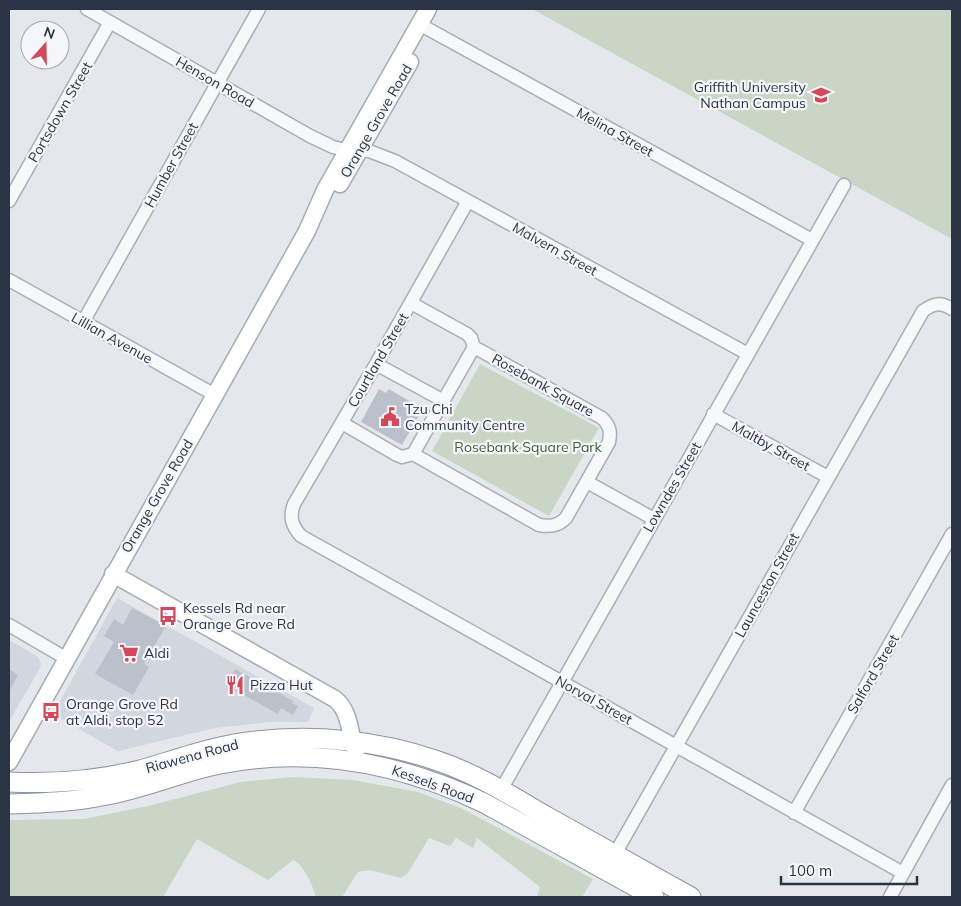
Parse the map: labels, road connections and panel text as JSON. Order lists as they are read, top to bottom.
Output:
{
  "streets": {
    "highway": ["Riawena Road", "Kessels Road"],
    "main road": ["Orange Grove Road"],
    "street": [
      "Henson Road",
      "Portsdown Street",
      "Melina Street",
      "Humber Street",
      "Malvern Street",
      "Lillian Avenue",
      "Courtland Street",
      "Rosebank Square",
      "Maltby Street",
      "Lowndes Street",
      "Launceston Street",
      "Salford Street",
      "Norval Street"
    ]
  },
  "crossings": [
    ["Henson Road", "Portsdown Street"],
    ["Henson Road", "Orange Grove Road"],
    ["Henson Road", "Humber Street"],
    ["Henson Road", "Malvern Street"],
    ["Orange Grove Road", "Melina Street"],
    ["Orange Grove Road", "Malvern Street"],
    ["Orange Grove Road", "Lillian Avenue"],
    ["Melina Street", "Lowndes Street"],
    ["Humber Street", "Lillian Avenue"],
    ["Malvern Street", "Courtland Street"],
    ["Malvern Street", "Lowndes Street"],
    ["Courtland Street", "Rosebank Square"],
    ["Courtland Street", "Norval Street"],
    ["Maltby Street", "Lowndes Street"],
    ["Maltby Street", "Launceston Street"],
    ["Lowndes Street", "Norval Street"],
    ["Lowndes Street", "Kessels Road"],
    ["Launceston Street", "Norval Street"],
    ["Launceston Street", "Kessels Road"],
    ["Salford Street", "Norval Street"],
    ["Riawena Road", "Kessels Road"]
  ],
  "parks": ["Rosebank Square Park"],
  "places": {
    "school or university": ["Griffith University Nathan Campus"],
    "public building": ["Tzu Chi Community Centre"],
    "bus stop": ["Kessels Rd near Orange Grove Rd", "Orange Grove Rd at Aldi, stop 52"],
    "supermarket": ["Aldi"],
    "restaurant": ["Pizza Hut"]
  },
  "scale_bar": "100 m",
  "north": "top"
}
